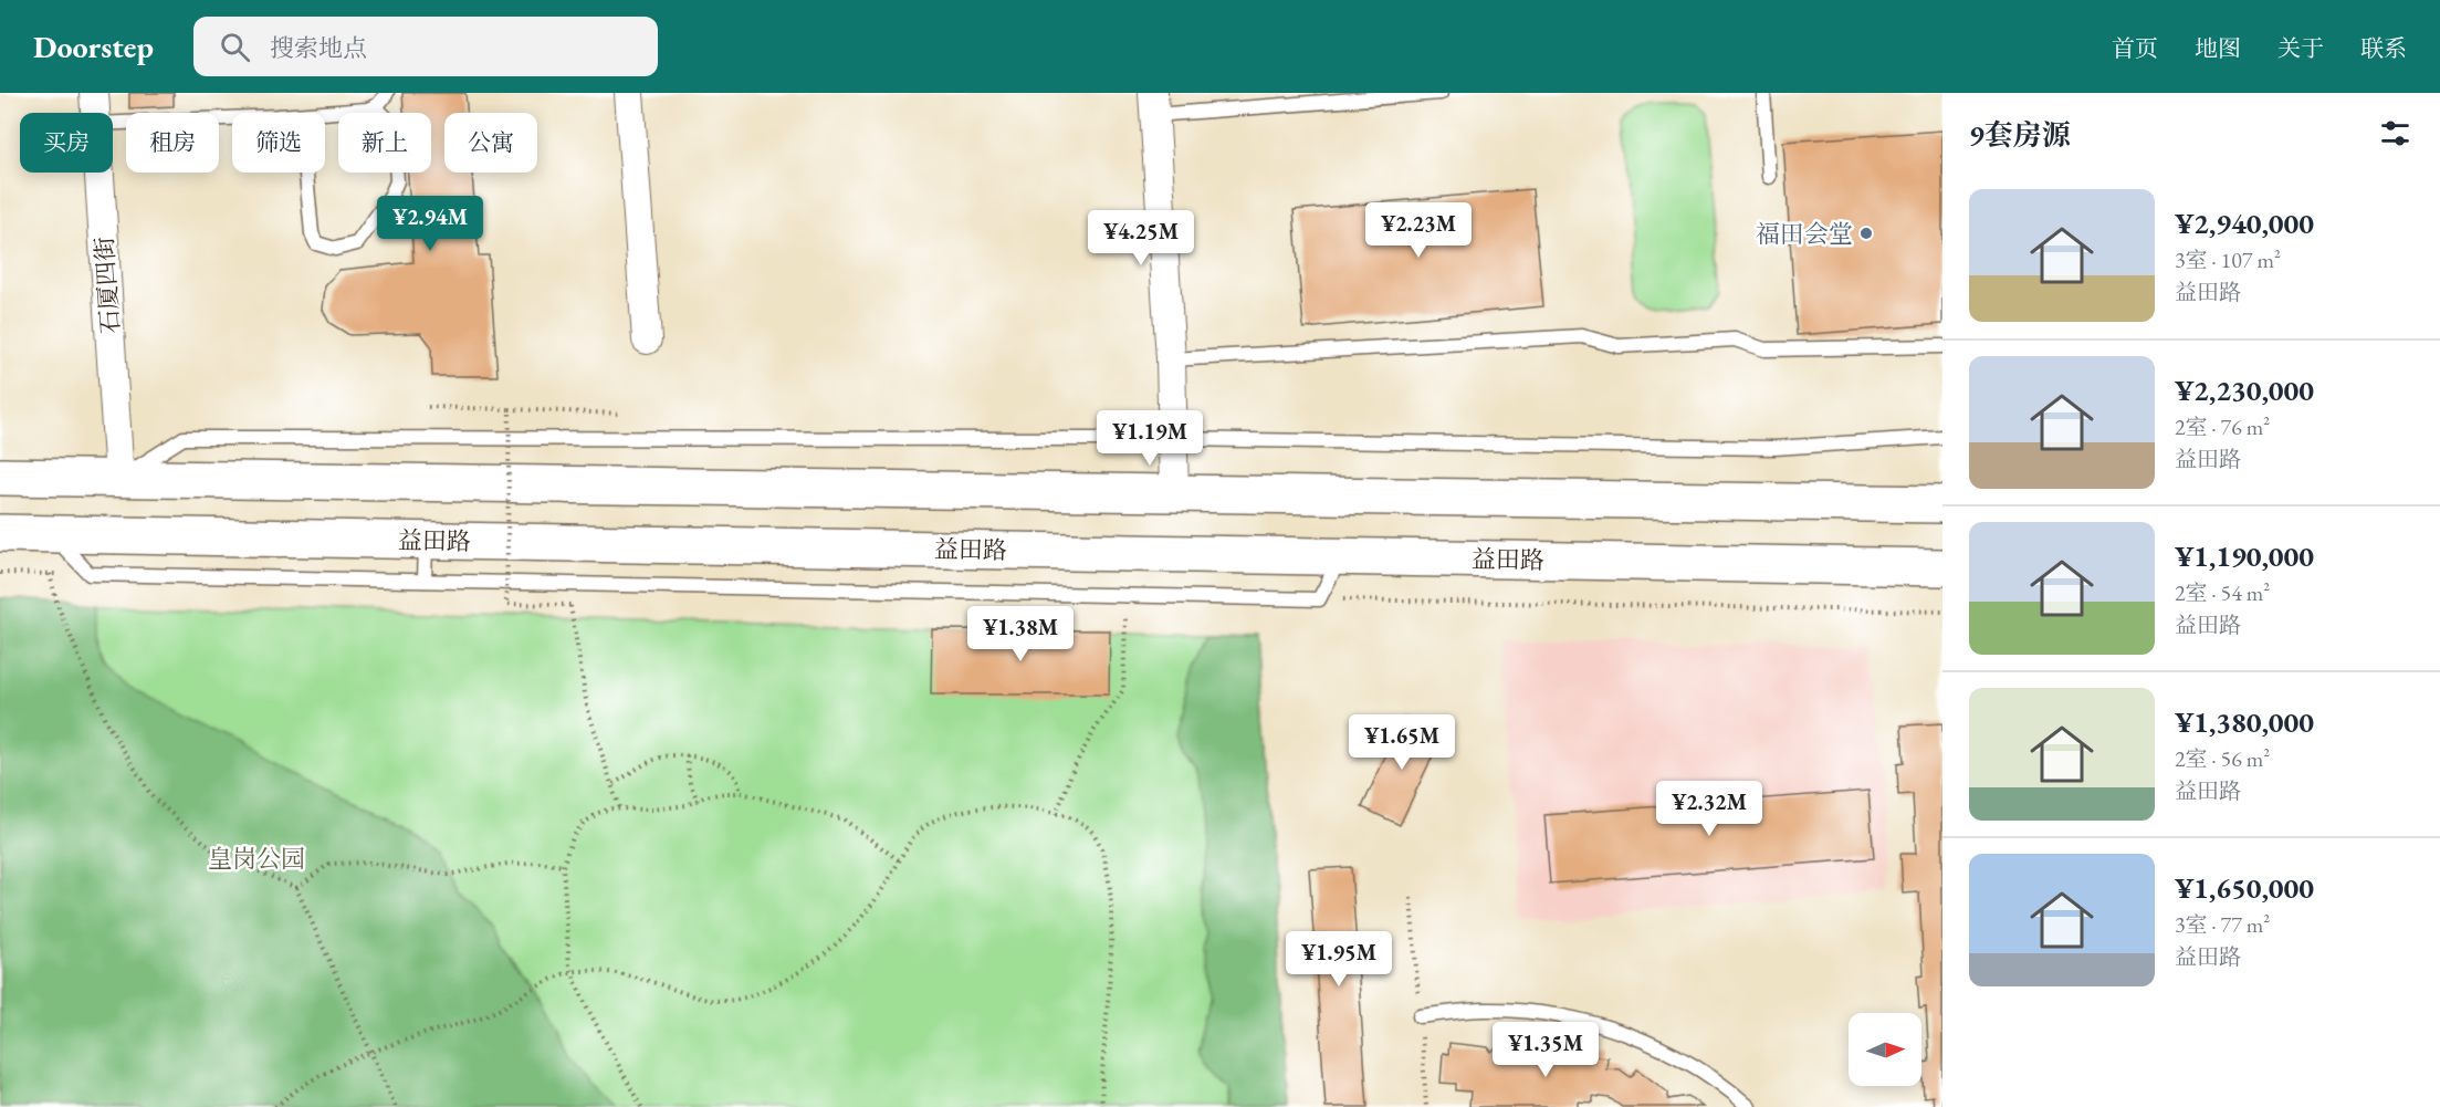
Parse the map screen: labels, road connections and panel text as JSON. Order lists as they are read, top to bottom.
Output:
{
  "streets": {
    "main road": ["益田路"],
    "street": ["石厦四街"]
  },
  "parks": ["皇岗公园"],
  "places": ["福田会堂"],
  "north": "right",
  "page": {
    "header": "Doorstep",
    "search": "搜索地点",
    "nav": [
      "首页",
      "地图",
      "关于",
      "联系"
    ],
    "heading": "9套房源",
    "chip": [
      "买房",
      "租房",
      "筛选",
      "新上",
      "公寓"
    ],
    "list": [
      {
        "name": "¥2,940,000",
        "note": "3室 · 107 m² · 益田路"
      },
      {
        "name": "¥2,230,000",
        "note": "2室 · 76 m² · 益田路"
      },
      {
        "name": "¥1,190,000",
        "note": "2室 · 54 m² · 益田路"
      },
      {
        "name": "¥1,380,000",
        "note": "2室 · 56 m² · 益田路"
      },
      {
        "name": "¥1,650,000",
        "note": "3室 · 77 m² · 益田路"
      }
    ],
    "price": [
      "¥2.94M",
      "¥2.23M",
      "¥4.25M",
      "¥1.19M",
      "¥1.38M",
      "¥1.65M",
      "¥2.32M",
      "¥1.95M",
      "¥1.35M"
    ]
  }
}
